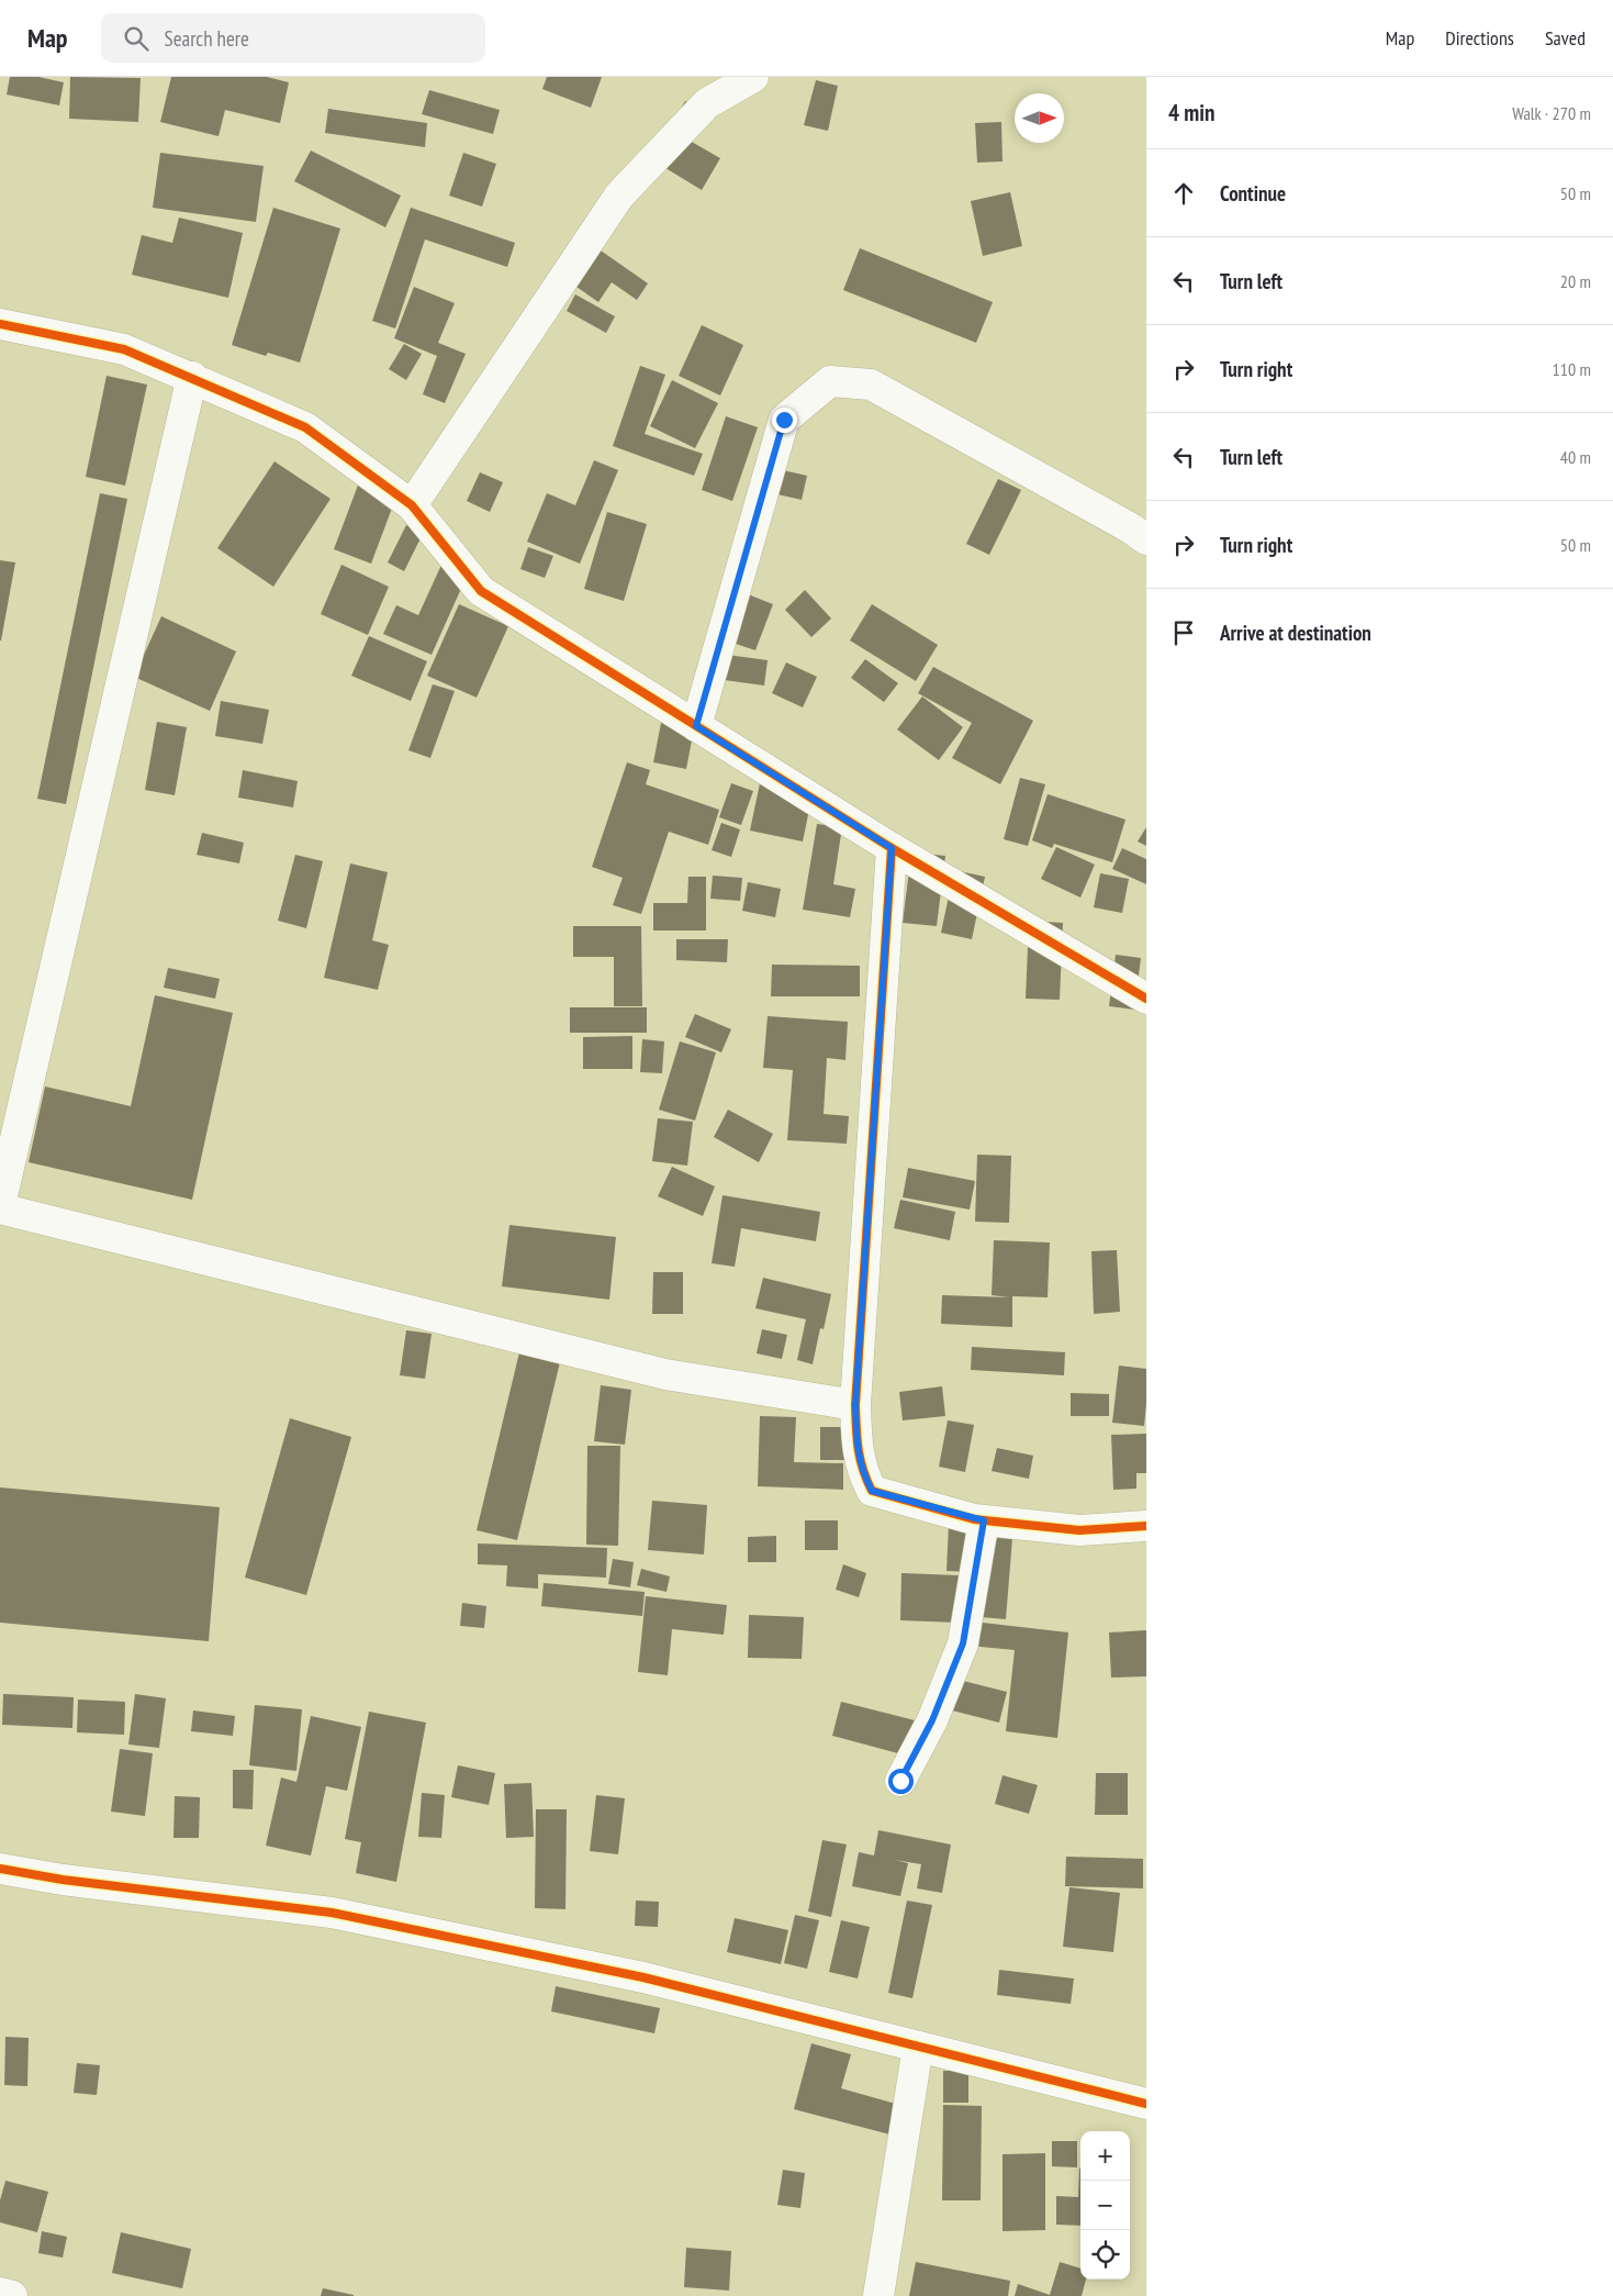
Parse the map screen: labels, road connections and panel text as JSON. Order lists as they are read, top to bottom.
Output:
{
  "north": "right",
  "page": {
    "header": "Map",
    "search": "Search here",
    "nav": ["Map", "Directions", "Saved"],
    "heading": ["4 min", "Walk · 270 m"],
    "list": [
      ["Continue", "50 m"],
      ["Turn left", "20 m"],
      ["Turn right", "110 m"],
      ["Turn left", "40 m"],
      ["Turn right", "50 m"],
      "Arrive at destination"
    ],
    "map_buttons": ["+", "−"]
  }
}
